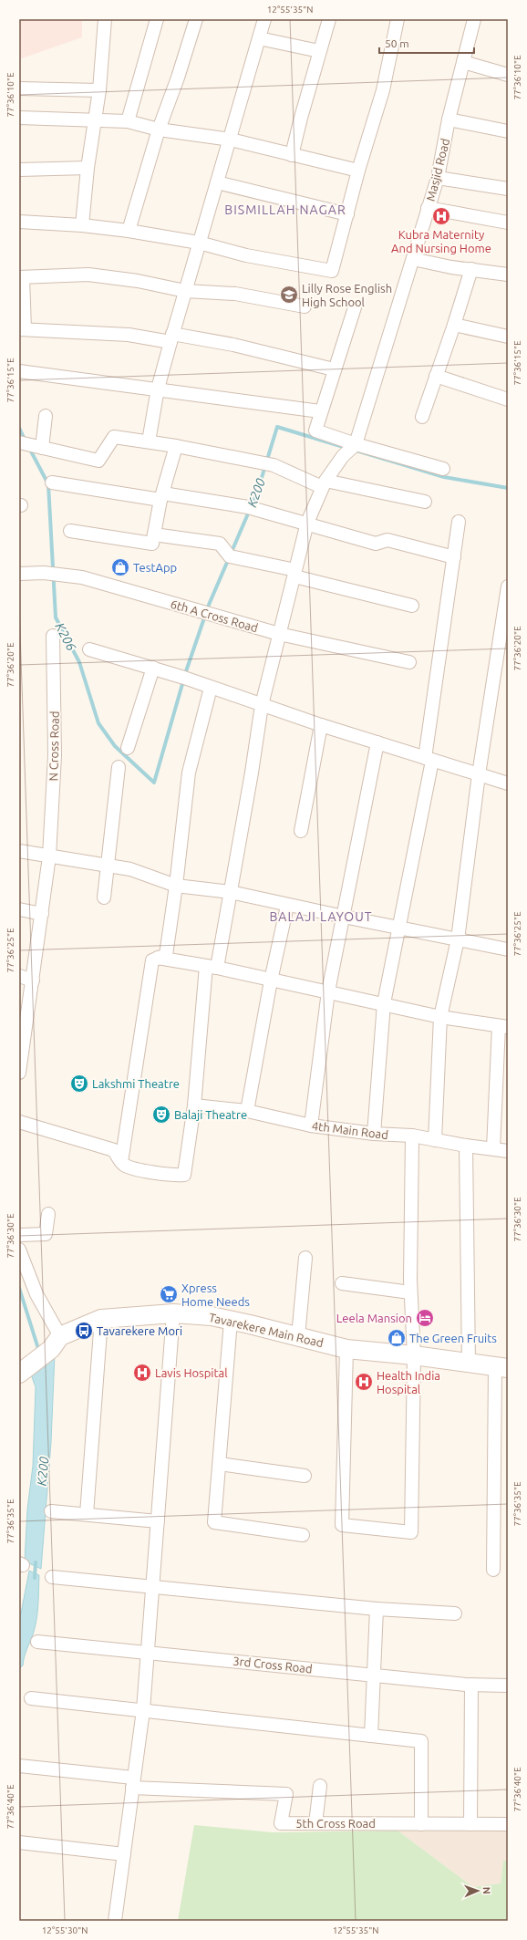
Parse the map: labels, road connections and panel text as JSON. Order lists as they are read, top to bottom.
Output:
{
  "streets": {
    "main road": ["Tavarekere Main Road"],
    "street": [
      "Masjid Road",
      "6th A Cross Road",
      "N Cross Road",
      "4th Main Road",
      "3rd Cross Road",
      "5th Cross Road"
    ]
  },
  "districts": ["BISMILLAH NAGAR", "BALAJI LAYOUT"],
  "water": ["K200", "K206"],
  "places": {
    "hospital": ["Kubra Maternity And Nursing Home", "Lavis Hospital", "Health India Hospital"],
    "school or university": ["Lilly Rose English High School"],
    "shop": ["TestApp", "The Green Fruits"],
    "theatre": ["Lakshmi Theatre", "Balaji Theatre"],
    "supermarket": ["Xpress Home Needs"],
    "hotel": ["Leela Mansion"],
    "bus stop": ["Tavarekere Mori"]
  },
  "scale_bar": "50 m",
  "north": "right",
  "coordinates": [
    "12°55'35\"N",
    "77°36'10\"E",
    "77°36'15\"E",
    "77°36'20\"E",
    "77°36'25\"E",
    "77°36'30\"E",
    "77°36'35\"E",
    "77°36'40\"E",
    "12°55'30\"N"
  ]
}
